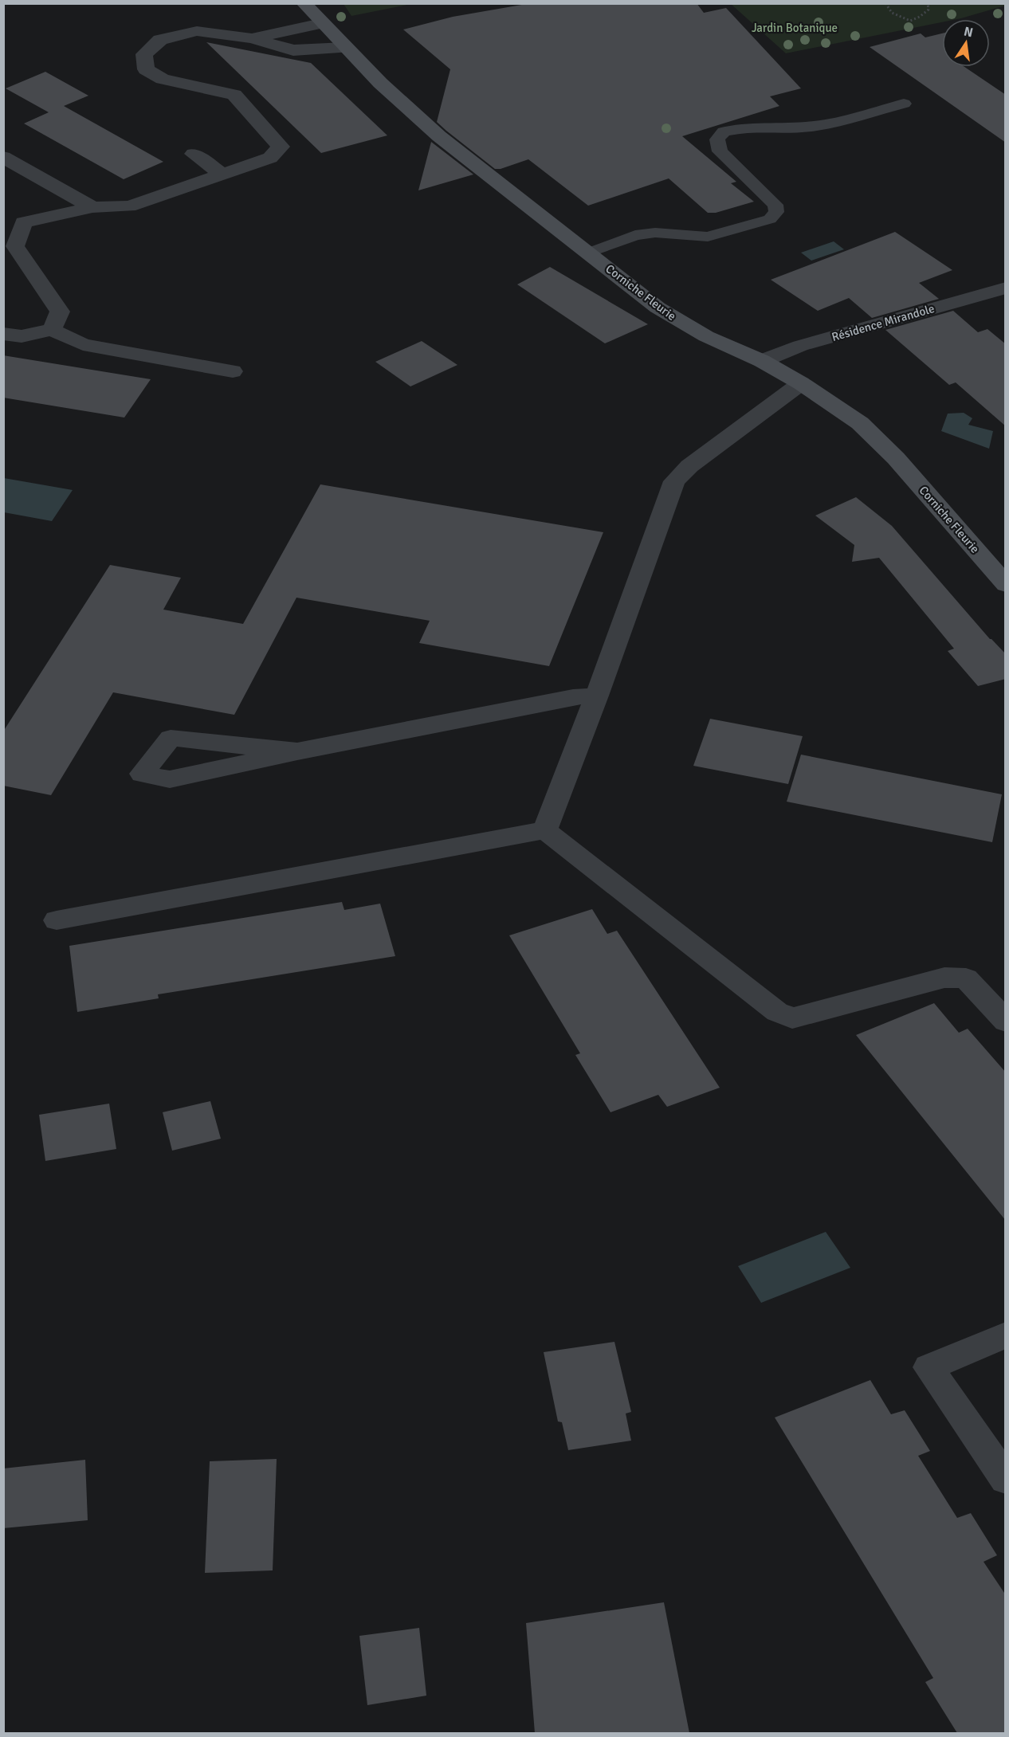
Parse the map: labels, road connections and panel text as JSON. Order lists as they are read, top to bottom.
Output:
{
  "streets": {
    "main road": ["Corniche Fleurie"],
    "street": ["Résidence Mirandole"]
  },
  "crossings": [
    ["Corniche Fleurie", "Résidence Mirandole"]
  ],
  "parks": ["Jardin Botanique"],
  "north": "top"
}
